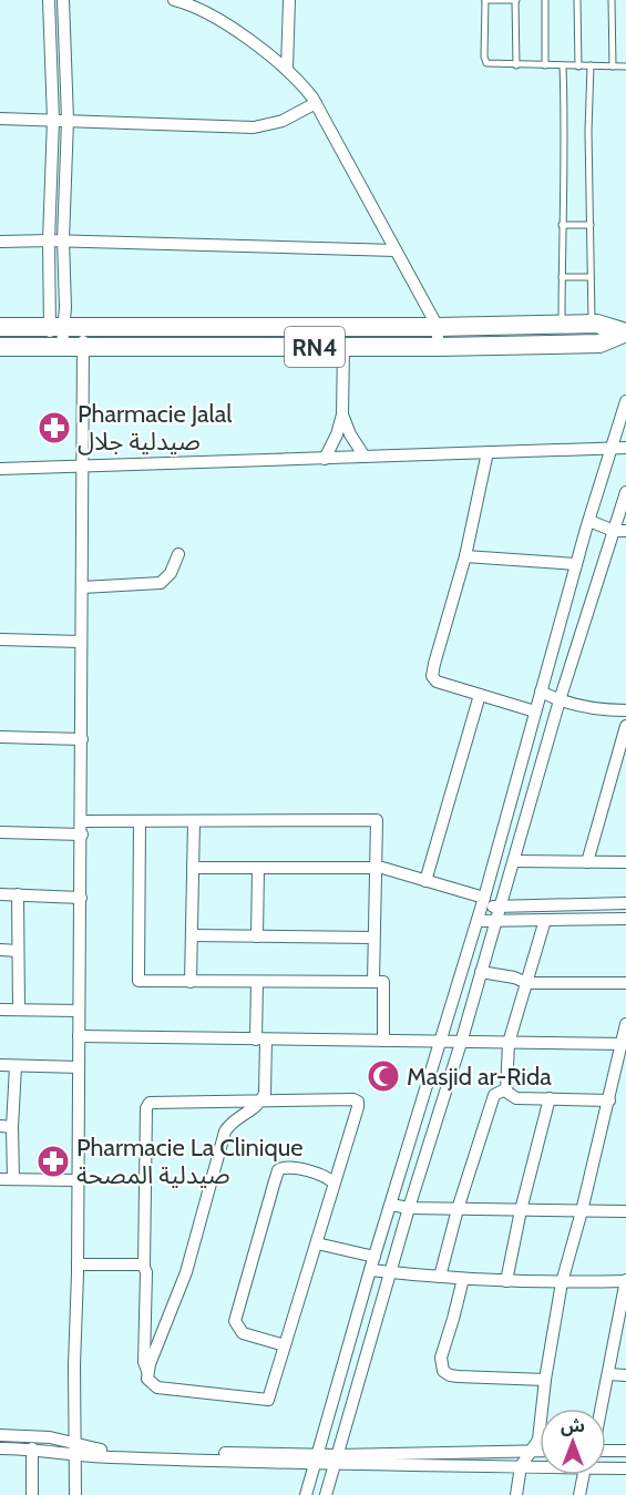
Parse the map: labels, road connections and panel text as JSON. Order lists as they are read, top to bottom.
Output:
{
  "streets": {
    "main road": ["RN4"]
  },
  "places": {
    "pharmacy": ["Pharmacie Jalal صيدلية جلال", "Pharmacie La Clinique صيدلية المصحة"],
    "mosque": ["Masjid ar-Rida"]
  },
  "north": "top"
}
